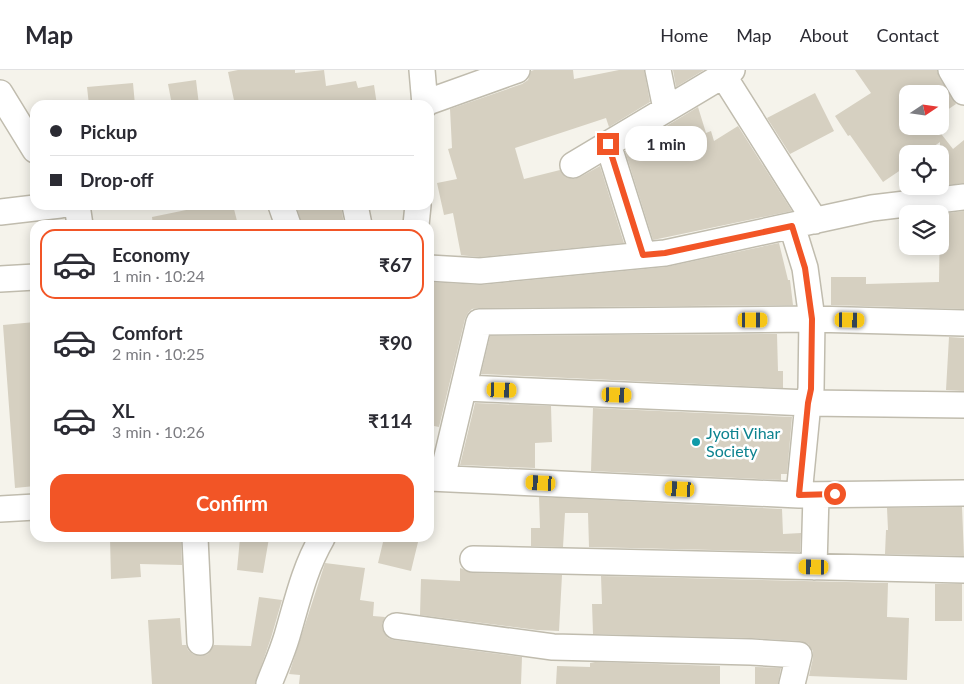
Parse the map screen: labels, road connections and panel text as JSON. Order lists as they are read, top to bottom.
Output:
{
  "places": ["Jyoti Vihar Society"],
  "north": "right",
  "page": {
    "header": "Map",
    "nav": [
      "Home",
      "Map",
      "About",
      "Contact"
    ],
    "banner": ["Pickup", "Drop-off"],
    "bubble": "1 min",
    "list": [
      {
        "name": "Economy",
        "note": "1 min · 10:24",
        "value": "₹67"
      },
      {
        "name": "Comfort",
        "note": "2 min · 10:25",
        "value": "₹90"
      },
      {
        "name": "XL",
        "note": "3 min · 10:26",
        "value": "₹114"
      }
    ],
    "buttons": "Confirm"
  }
}
